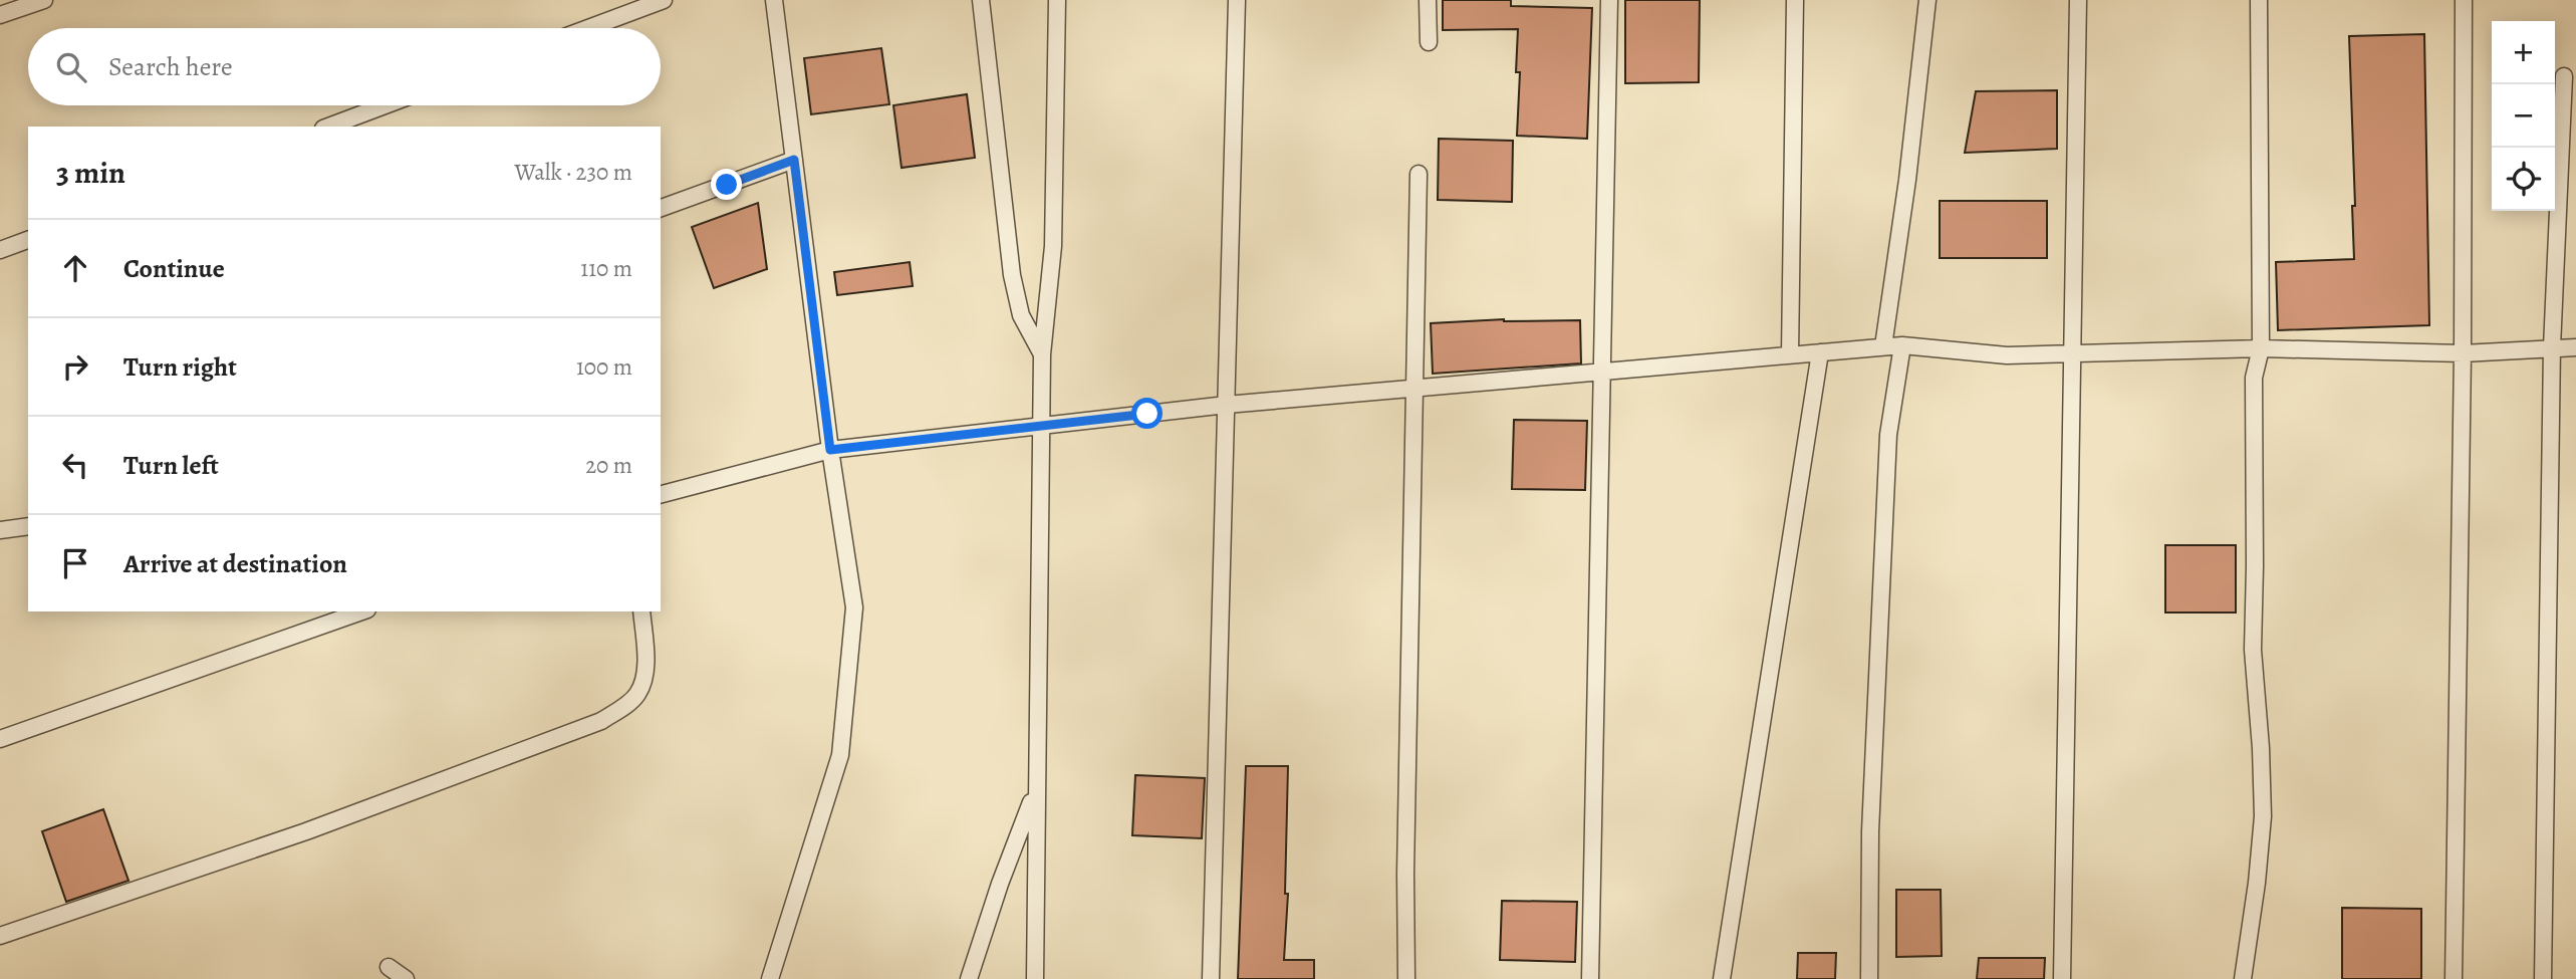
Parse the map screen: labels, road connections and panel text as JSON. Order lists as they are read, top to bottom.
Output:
{
  "page": {
    "map_buttons": ["+", "−"],
    "search": "Search here",
    "heading": ["3 min", "Walk · 230 m"],
    "list": [
      ["Continue", "110 m"],
      ["Turn right", "100 m"],
      ["Turn left", "20 m"],
      "Arrive at destination"
    ]
  }
}
